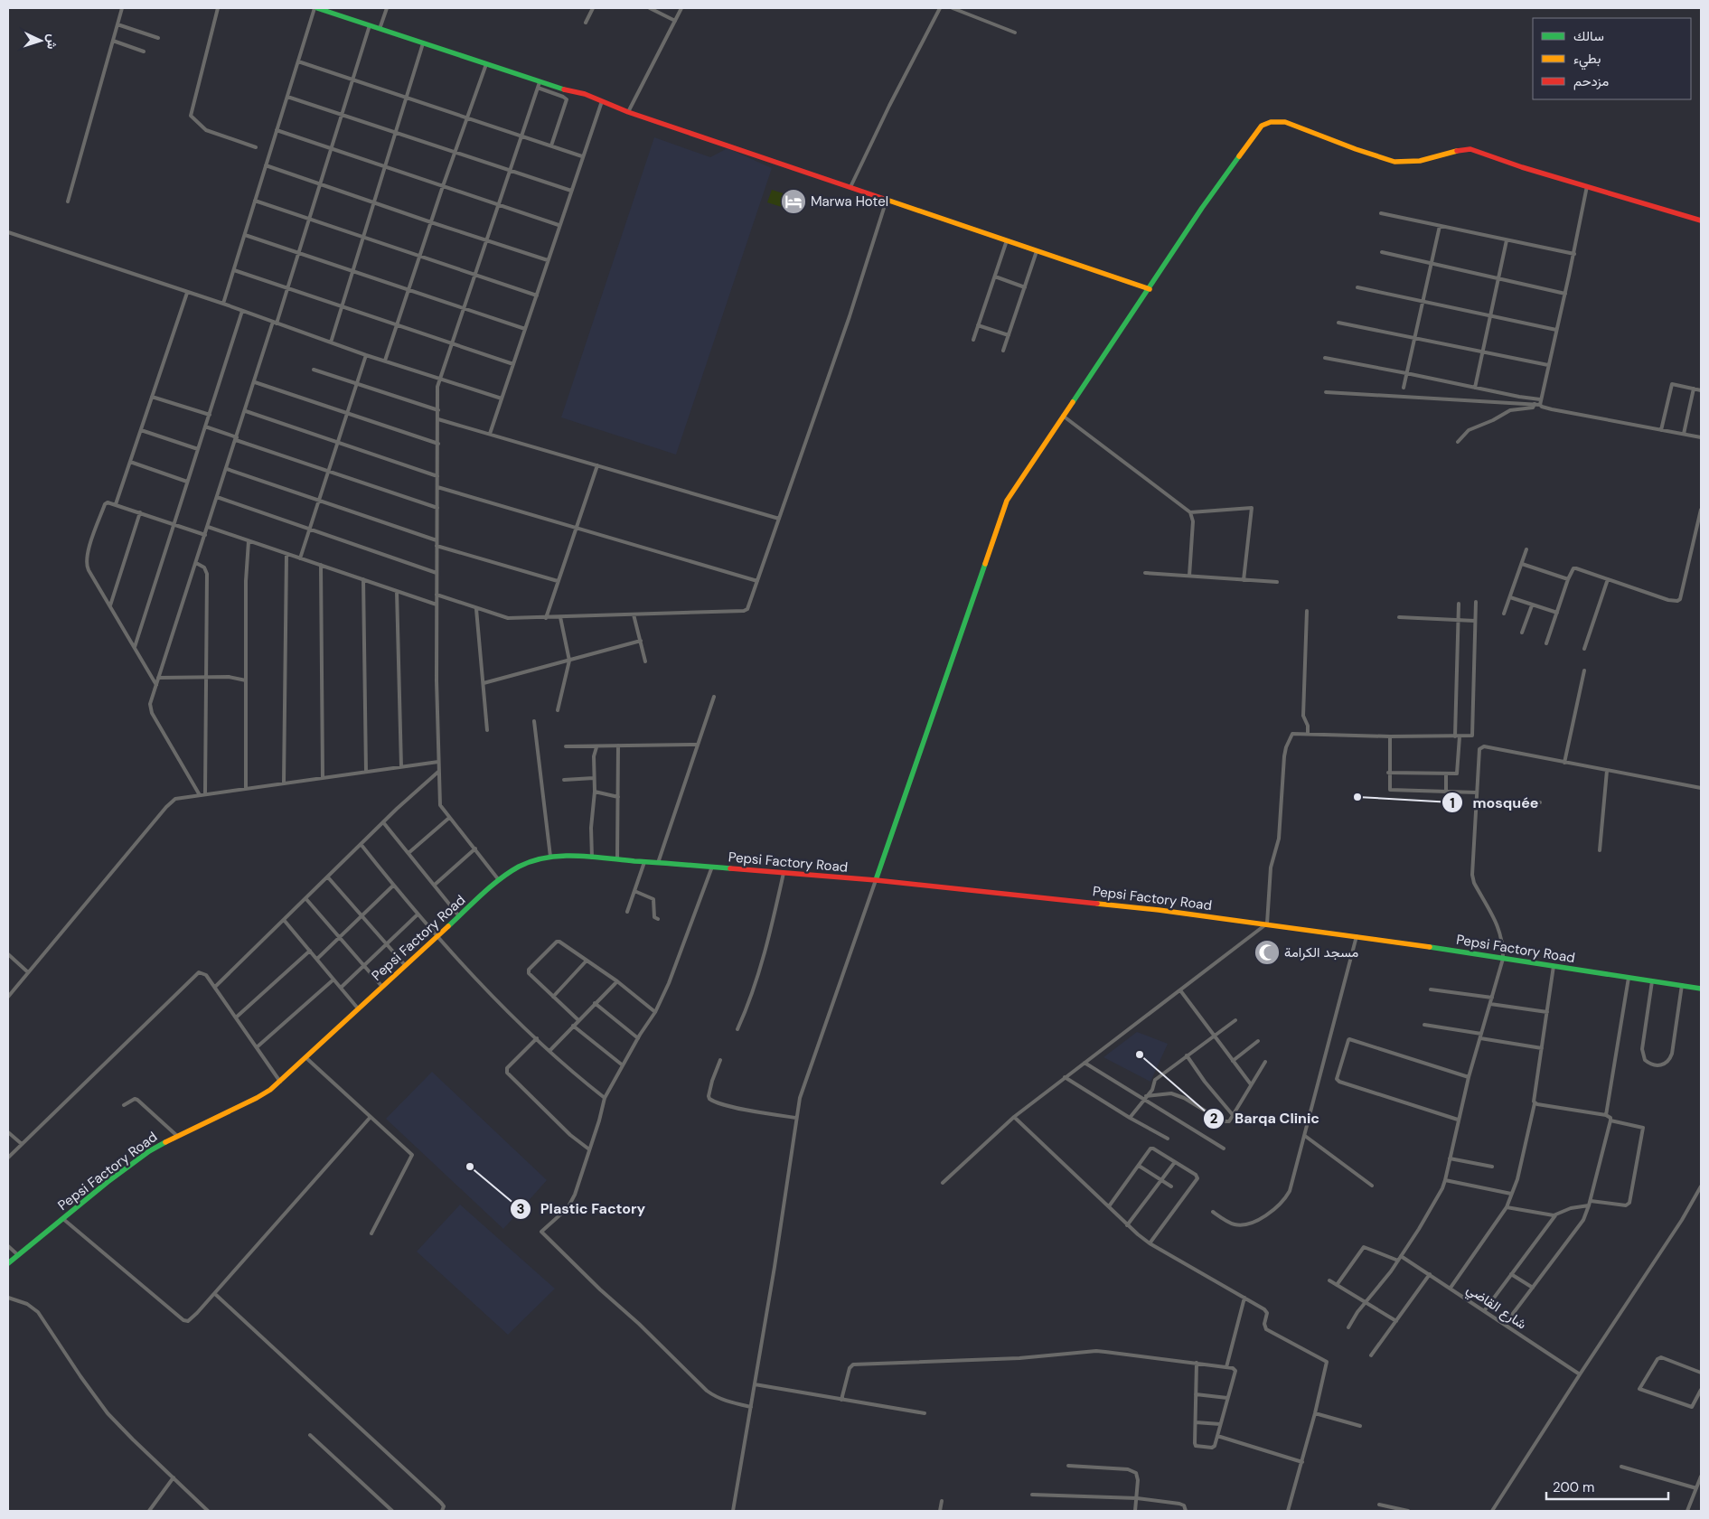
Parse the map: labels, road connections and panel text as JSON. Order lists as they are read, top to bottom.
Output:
{
  "streets": {
    "street": ["Pepsi Factory Road", "شارع القاضي"]
  },
  "places": {
    "hotel": ["Marwa Hotel"],
    "other": ["mosquée", "Barqa Clinic", "Plastic Factory"],
    "mosque": ["مسجد الكرامة"]
  },
  "legend": ["سالك", "بطيء", "مزدحم"],
  "scale_bar": "200 m",
  "north": "right"
}
